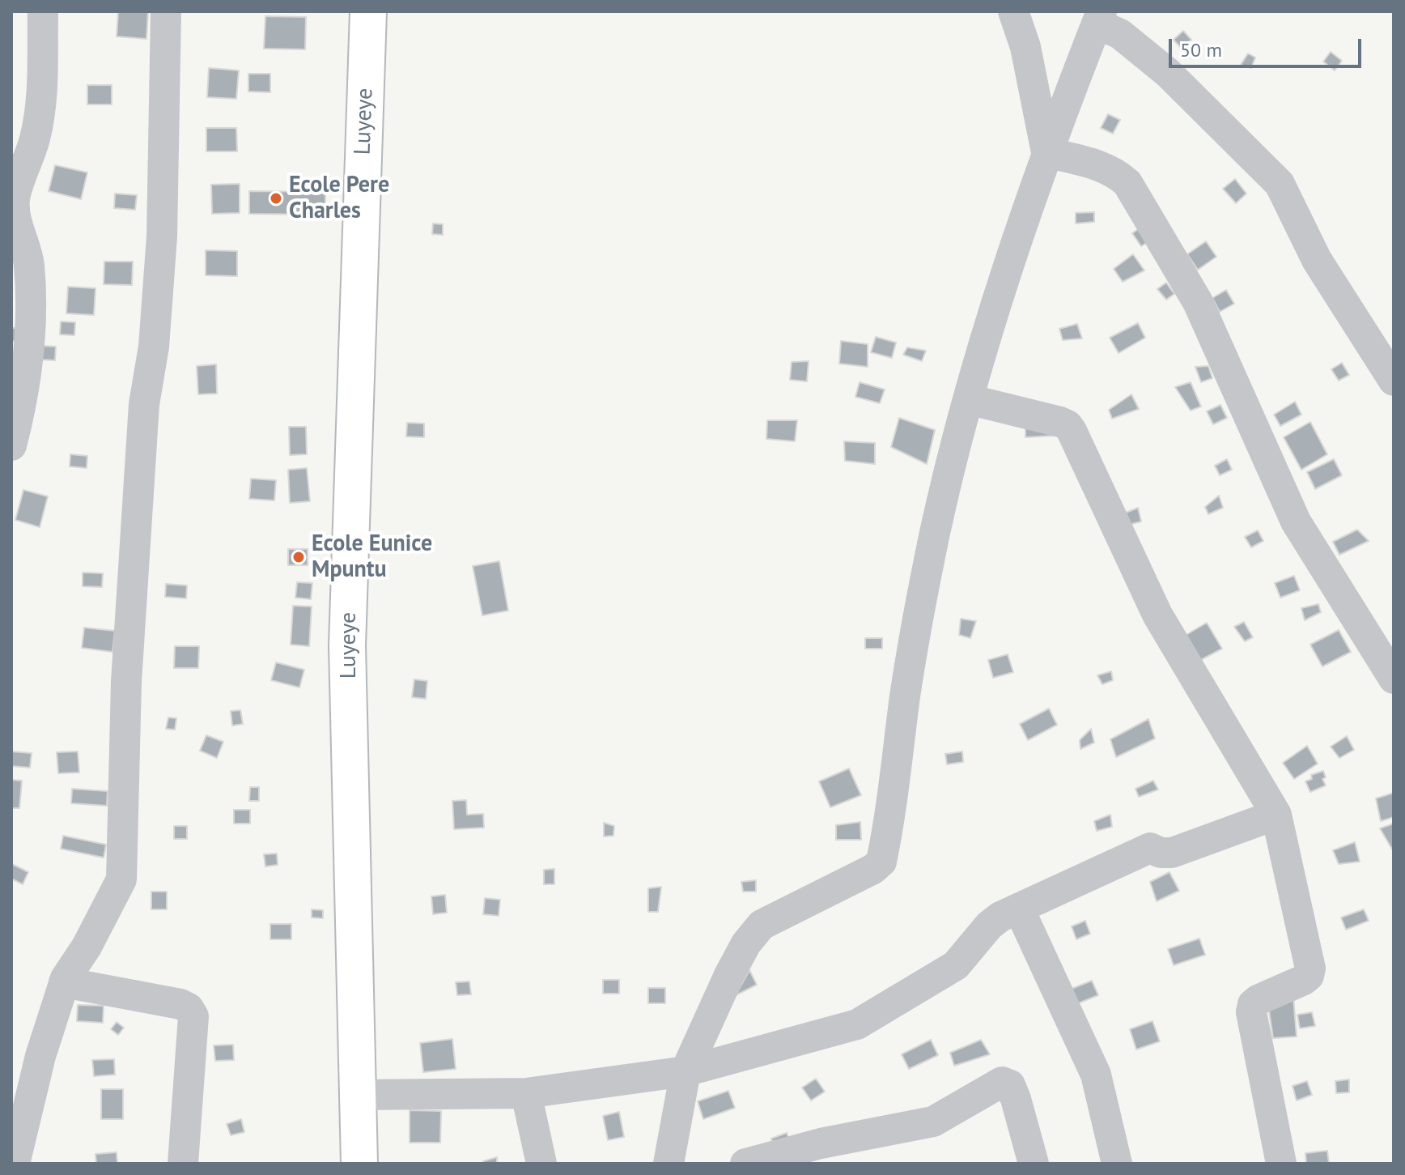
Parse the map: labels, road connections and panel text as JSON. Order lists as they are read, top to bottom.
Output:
{
  "streets": {
    "street": ["Luyeye"]
  },
  "places": ["Ecole Pere Charles", "Ecole Eunice Mpuntu"],
  "scale_bar": "50 m"
}
